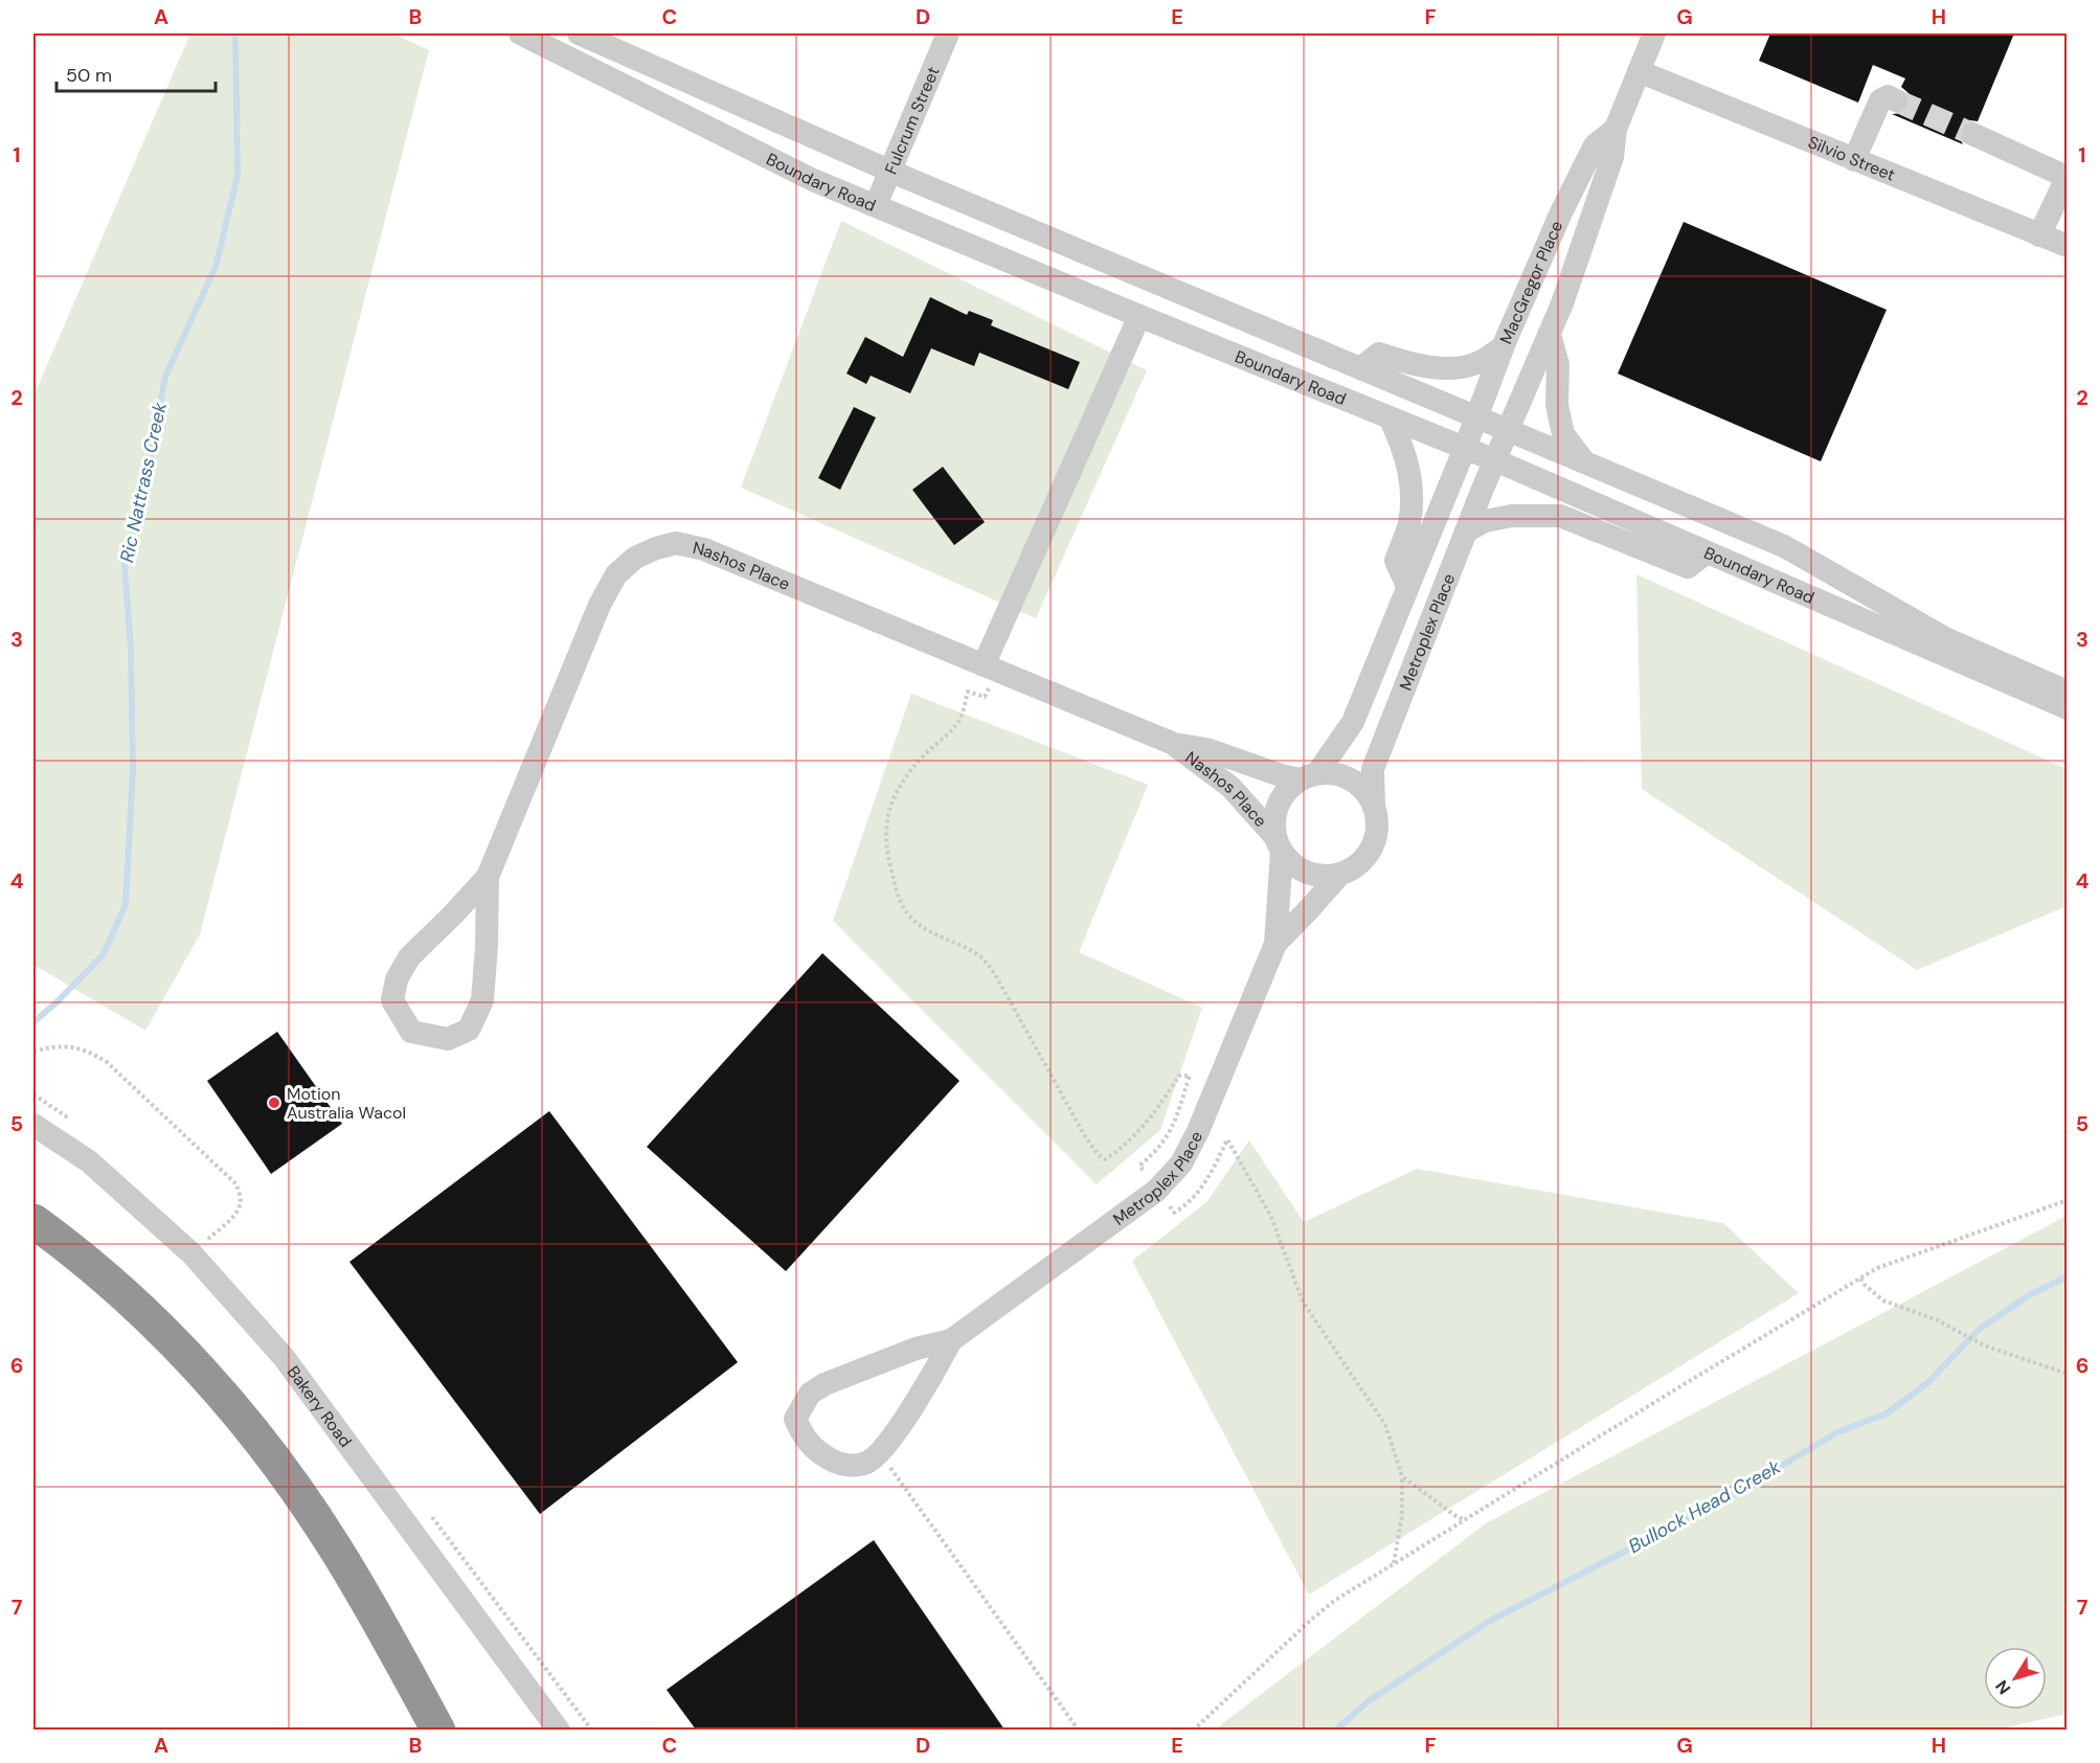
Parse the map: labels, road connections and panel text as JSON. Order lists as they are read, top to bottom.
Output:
{
  "streets": {
    "street": [
      "Fulcrum Street",
      "Silvio Street",
      "Boundary Road",
      "MacGregor Place",
      "Nashos Place",
      "Metroplex Place",
      "Bakery Road"
    ]
  },
  "crossings": [
    ["Fulcrum Street", "Boundary Road"],
    ["Silvio Street", "MacGregor Place"],
    ["Boundary Road", "MacGregor Place"],
    ["Boundary Road", "Metroplex Place"],
    ["MacGregor Place", "Metroplex Place"],
    ["Nashos Place", "Metroplex Place"]
  ],
  "water": ["Ric Nattrass Creek", "Bullock Head Creek"],
  "places": ["Motion Australia Wacol"],
  "scale_bar": "50 m",
  "north": "bottom left",
  "grid": {
    "columns": [
      "A",
      "B",
      "C",
      "D",
      "E",
      "F",
      "G",
      "H"
    ],
    "rows": [
      "1",
      "2",
      "3",
      "4",
      "5",
      "6",
      "7"
    ]
  }
}
